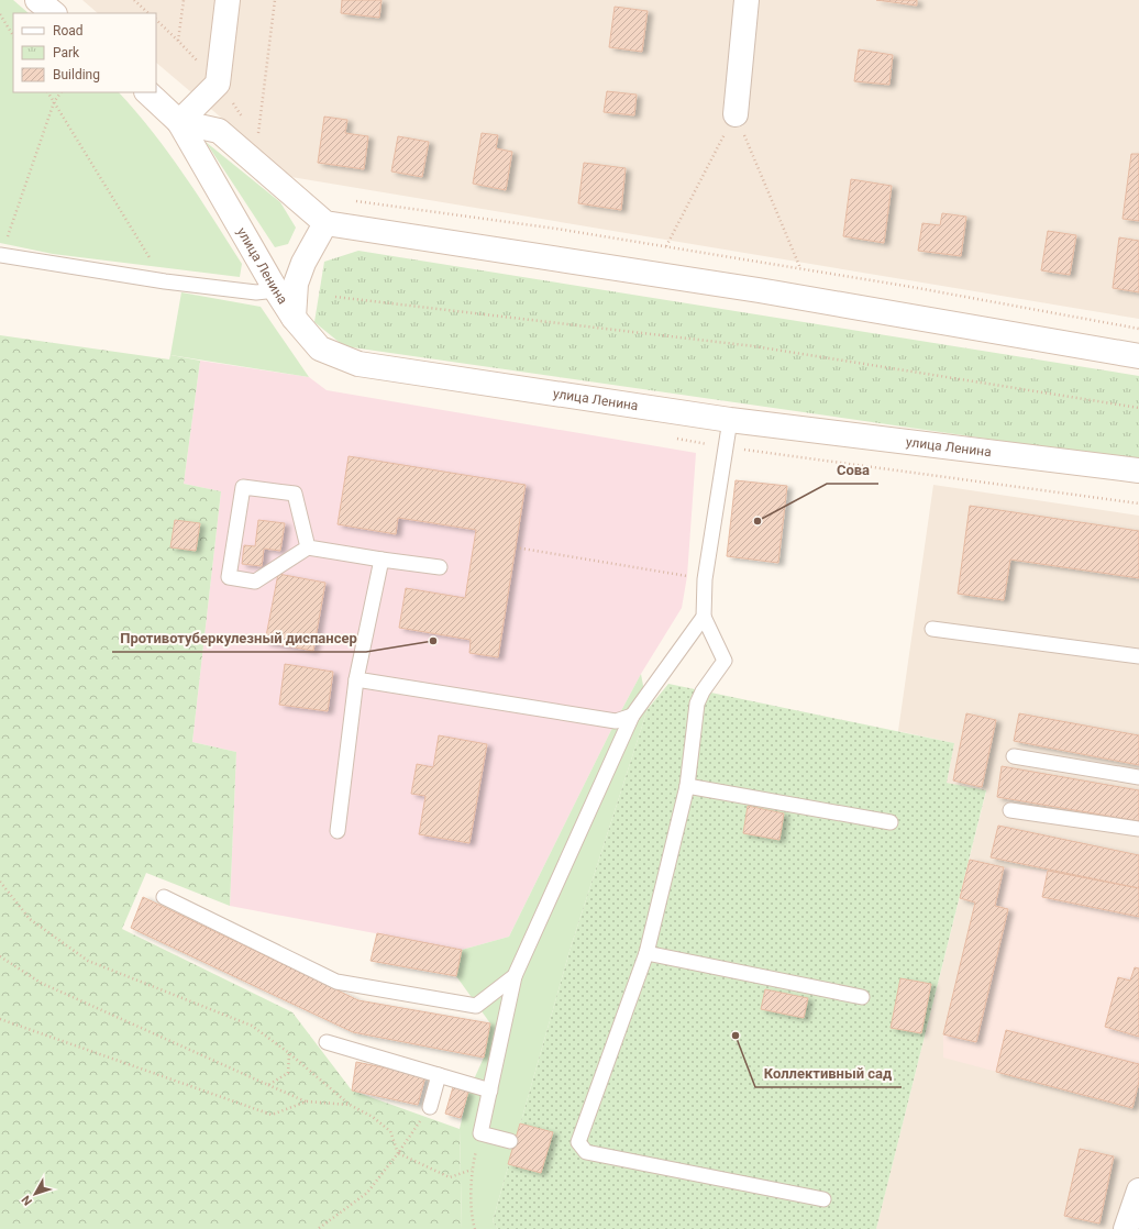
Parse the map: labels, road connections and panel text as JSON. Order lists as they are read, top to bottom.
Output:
{
  "streets": {
    "main road": ["улица Ленина"]
  },
  "places": ["Сова", "Противотуберкулезный диспансер", "Коллективный сад"],
  "legend": ["Road", "Park", "Building"],
  "north": "bottom left"
}
